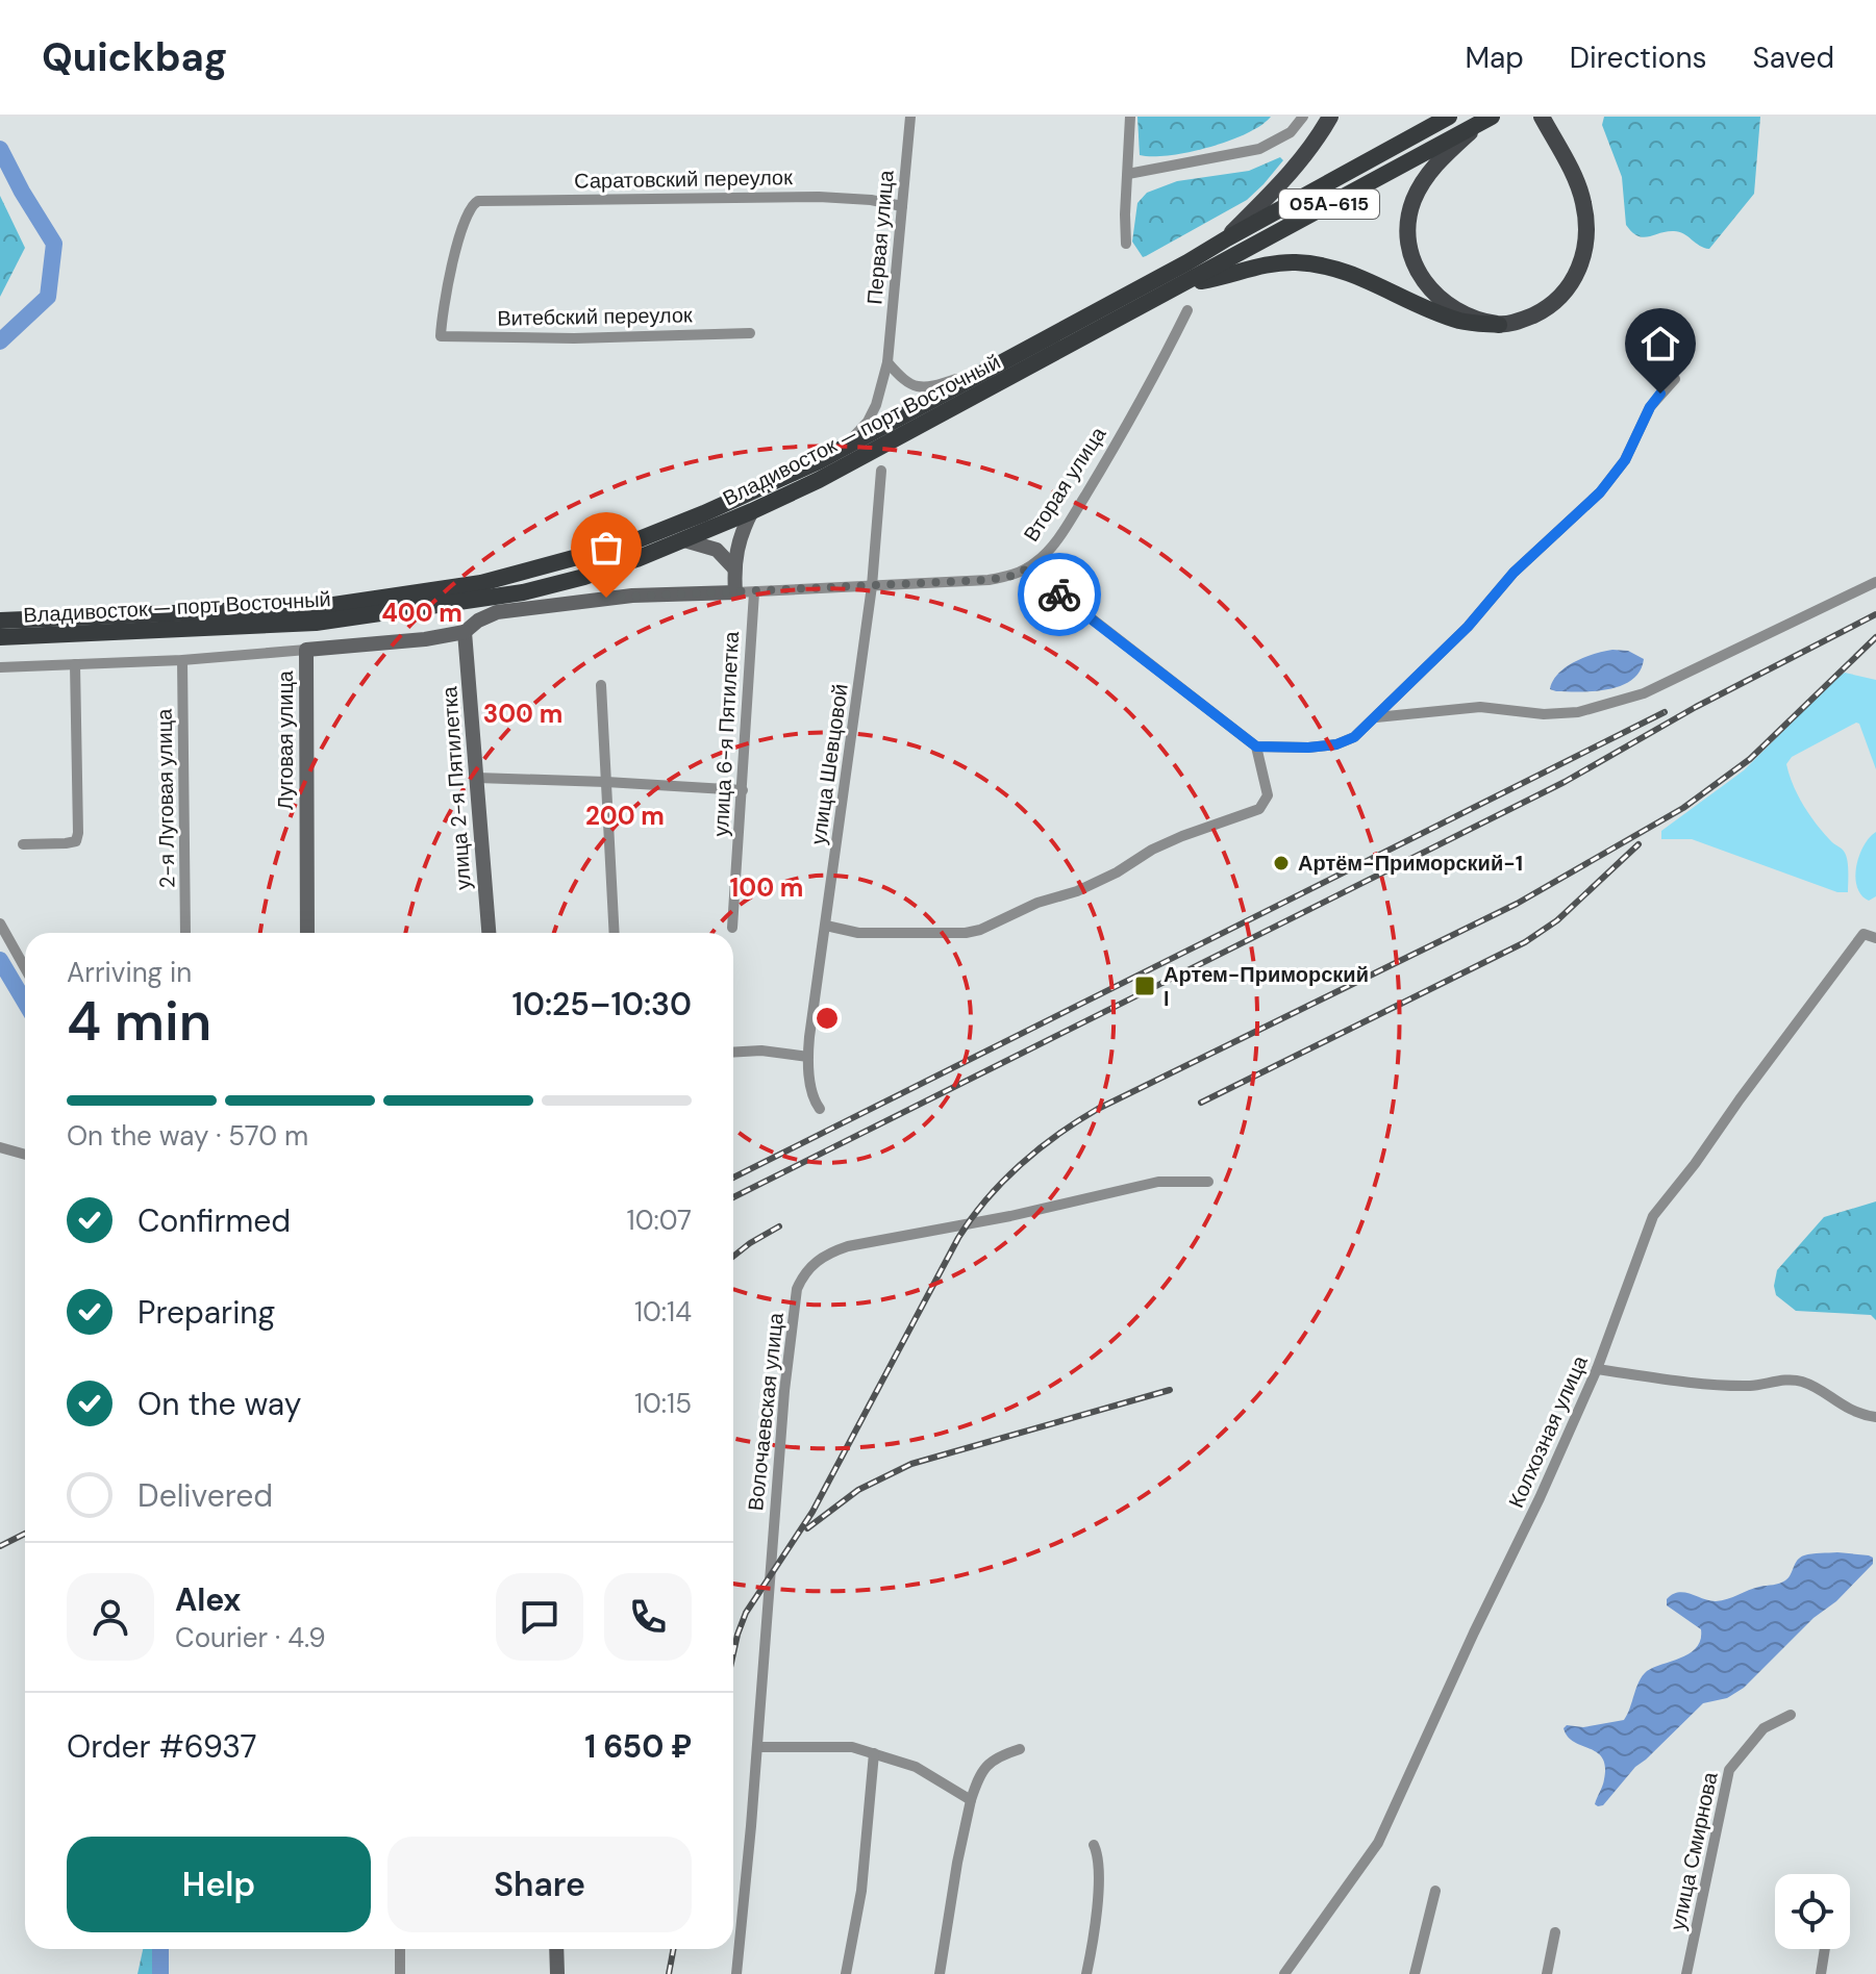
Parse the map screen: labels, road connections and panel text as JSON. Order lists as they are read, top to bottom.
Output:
{
  "streets": {
    "highway": ["05А-615", "Владивосток — порт Восточный"],
    "main road": ["Вторая улица", "Луговая улица", "улица 2-я Пятилетка"],
    "street": [
      "Саратовский переулок",
      "Первая улица",
      "Витебский переулок",
      "улица 6-я Пятилетка",
      "улица Шевцовой",
      "2-я Луговая улица",
      "Волочаевская улица",
      "Колхозная улица",
      "улица Смирнова"
    ]
  },
  "crossings": [
    ["Саратовский переулок", "Первая улица"],
    ["Саратовский переулок", "Витебский переулок"],
    ["Первая улица", "Владивосток — порт Восточный"],
    ["Вторая улица", "улица 6-я Пятилетка"],
    ["Вторая улица", "Луговая улица"],
    ["Вторая улица", "улица Шевцовой"],
    ["Вторая улица", "улица 2-я Пятилетка"],
    ["Луговая улица", "улица 2-я Пятилетка"]
  ],
  "places": {
    "other": ["Артём-Приморский-1"],
    "transit": ["Артем-Приморский I"]
  },
  "page": {
    "header": "Quickbag",
    "nav": ["Map", "Directions", "Saved"],
    "heading": ["4 min", "Arriving in", "10:25–10:30"],
    "panel": [
      "Alex",
      "Courier · 4.9",
      "Order #6937",
      "1 650 ₽"
    ],
    "bar": "On the way · 570 m",
    "list": [
      ["Confirmed", "10:07"],
      ["Preparing", "10:14"],
      ["On the way", "10:15"],
      "Delivered"
    ],
    "buttons": ["Help", "Share"]
  },
  "rings": [
    "400 m",
    "300 m",
    "200 m",
    "100 m"
  ]
}
